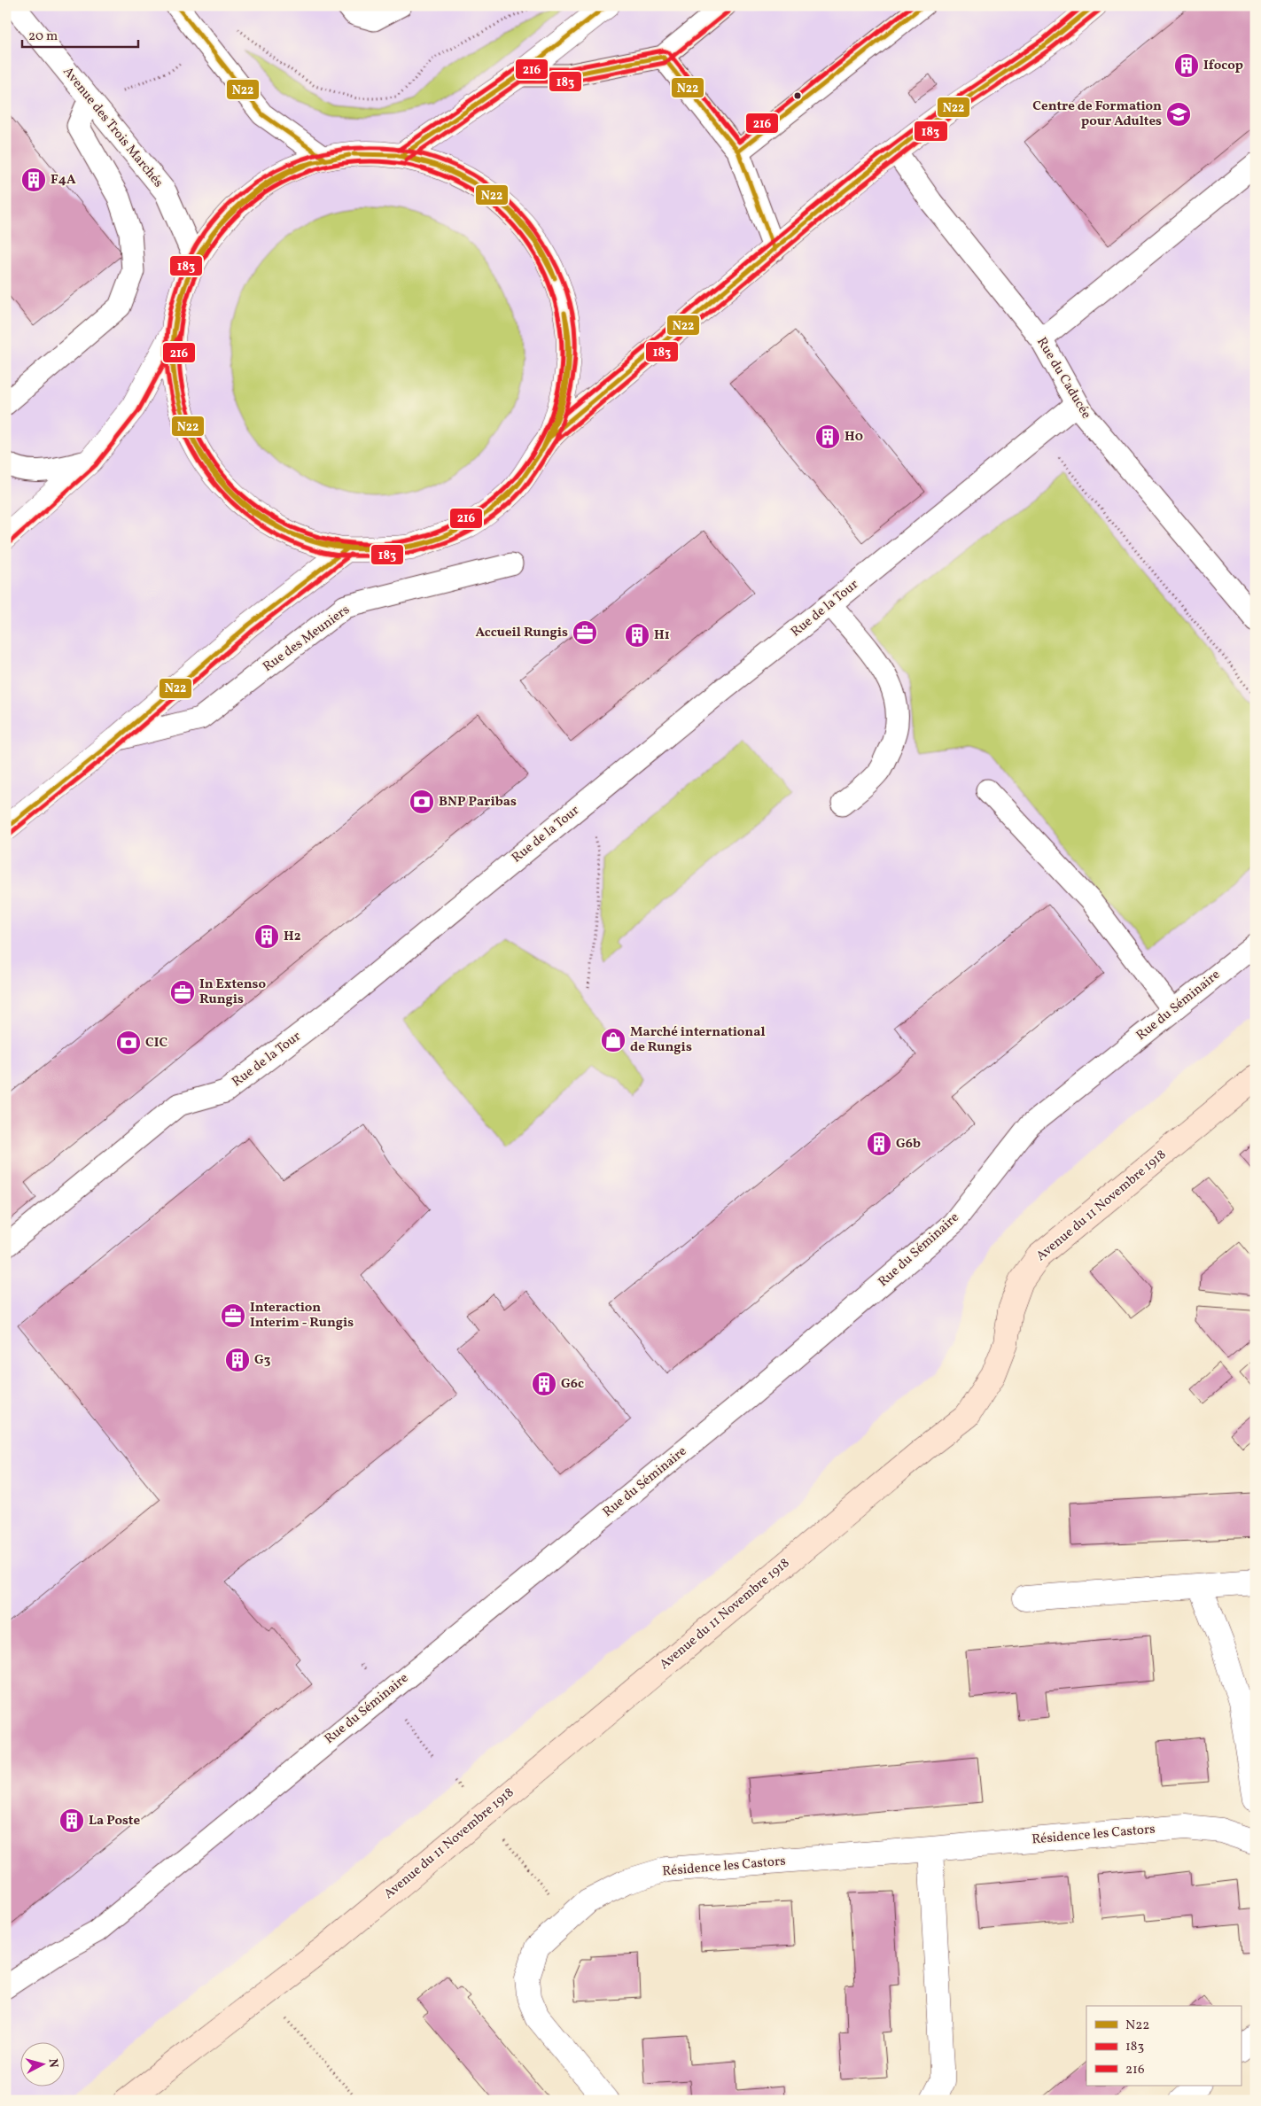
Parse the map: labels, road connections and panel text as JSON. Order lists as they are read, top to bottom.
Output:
{
  "streets": {
    "main road": ["Avenue du 11 Novembre 1918"],
    "street": ["Résidence les Castors"],
    "lane": [
      "Avenue des Trois Marchés",
      "Rue du Caducée",
      "Rue de la Tour",
      "Rue des Meuniers",
      "Rue du Séminaire"
    ]
  },
  "crossings": [
    ["Rue du Caducée", "Rue de la Tour"]
  ],
  "places": {
    "building": [
      "Ifocop",
      "F4A",
      "H0",
      "H1",
      "H2",
      "G6b",
      "G3",
      "G6c",
      "La Poste"
    ],
    "school or university": ["Centre de Formation pour Adultes"],
    "office": ["Accueil Rungis", "In Extenso Rungis", "Interaction Interim - Rungis"],
    "bank": ["BNP Paribas", "CIC"],
    "shop": ["Marché international de Rungis"]
  },
  "lines": ["transit line N22", "transit line 216", "transit line 183"],
  "legend": ["N22", "183", "216"],
  "scale_bar": "20 m",
  "north": "right"
}
